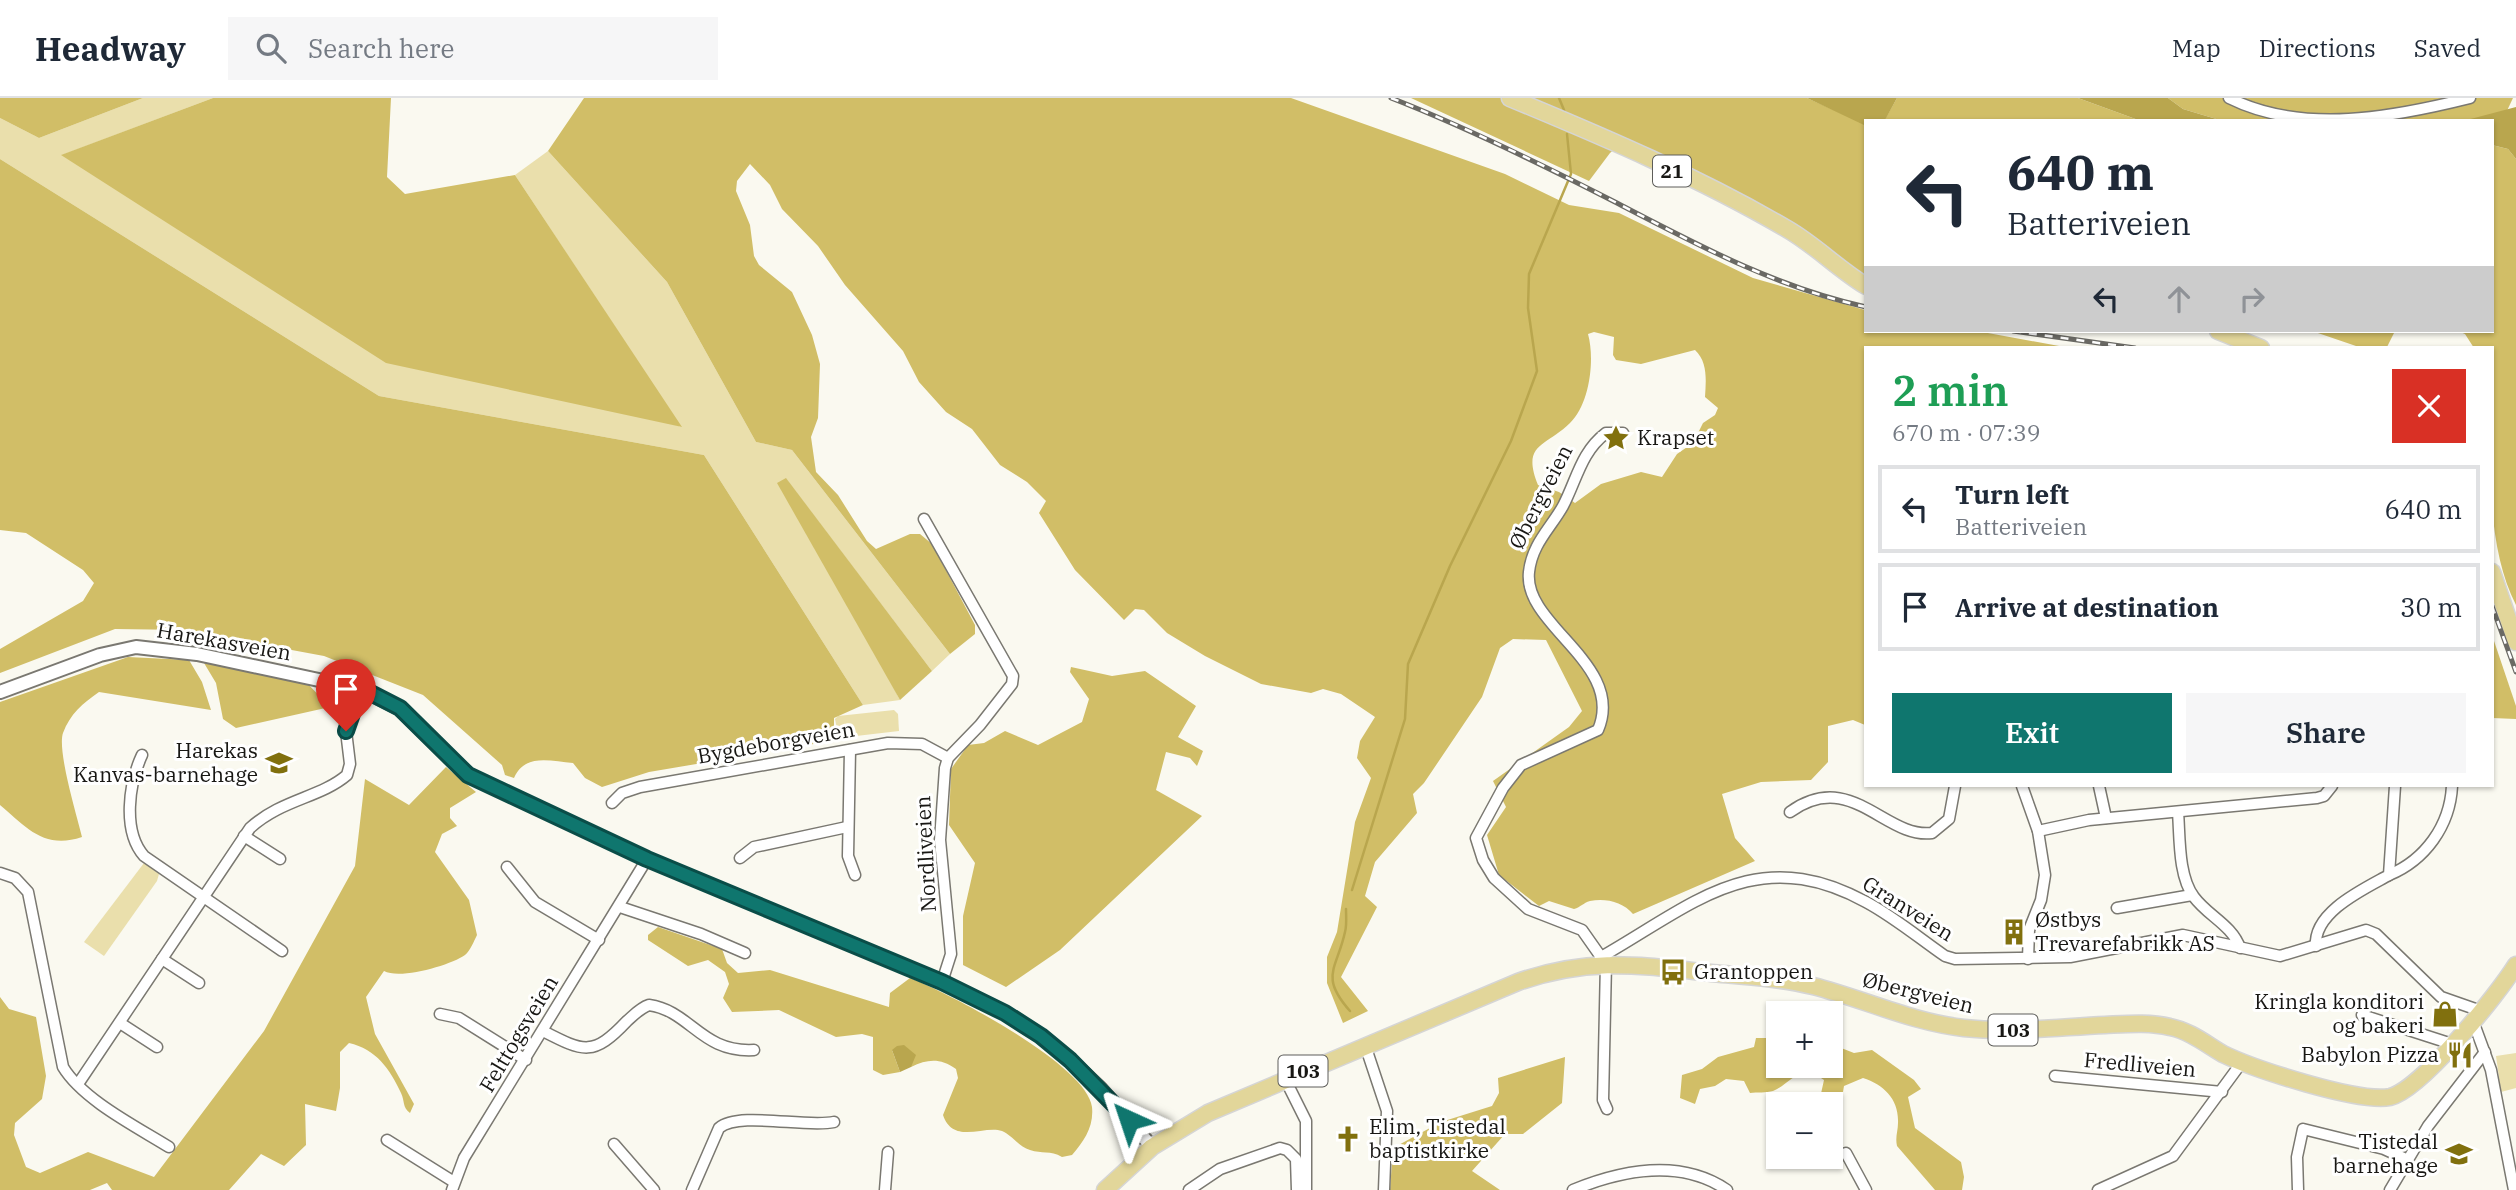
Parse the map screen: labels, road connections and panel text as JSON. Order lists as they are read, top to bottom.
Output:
{
  "streets": {
    "main road": ["21", "Øbergveien", "103"],
    "street": [
      "Harekasveien",
      "Bygdeborgveien",
      "Nordliveien",
      "Granveien",
      "Felttogsveien",
      "Fredliveien"
    ]
  },
  "crossings": [
    ["Øbergveien", "Harekasveien"],
    ["Øbergveien", "Granveien"],
    ["Øbergveien", "103"],
    ["Harekasveien", "Nordliveien"],
    ["Harekasveien", "Felttogsveien"],
    ["Bygdeborgveien", "Nordliveien"],
    ["Granveien", "103"]
  ],
  "places": {
    "place": ["Krapset"],
    "school or university": ["Harekas Kanvas-barnehage", "Tistedal barnehage"],
    "building": ["Østbys Trevarefabrikk AS"],
    "bus stop": ["Grantoppen"],
    "shop": ["Kringla konditori og bakeri"],
    "restaurant": ["Babylon Pizza"],
    "church": ["Elim, Tistedal baptistkirke"]
  },
  "page": {
    "header": "Headway",
    "search": "Search here",
    "nav": ["Map", "Directions", "Saved"],
    "turn": ["640 m", "Batteriveien"],
    "heading": ["2 min", "670 m · 07:39"],
    "list": [
      {
        "name": "Turn left",
        "note": "Batteriveien",
        "value": "640 m"
      },
      {
        "name": "Arrive at destination",
        "value": "30 m"
      }
    ],
    "buttons": ["Exit", "Share"],
    "map_buttons": ["+", "−"]
  }
}
